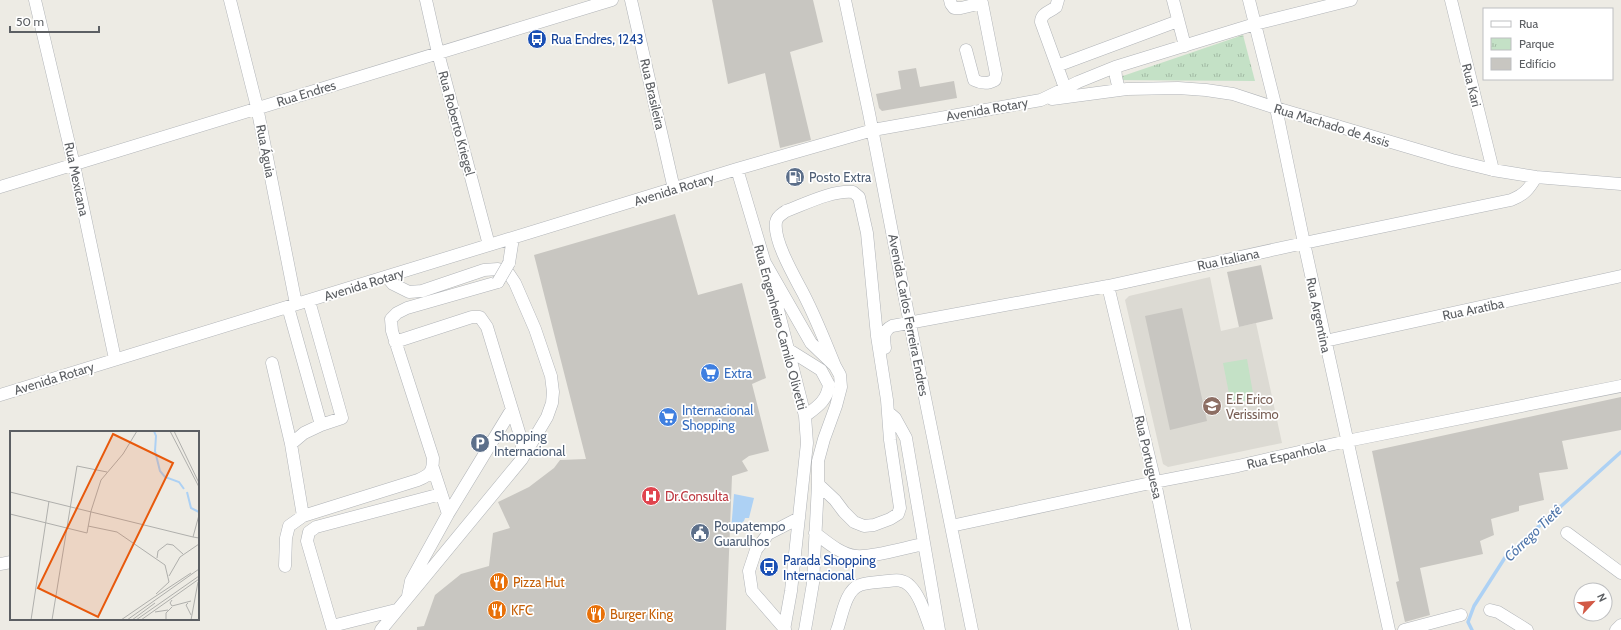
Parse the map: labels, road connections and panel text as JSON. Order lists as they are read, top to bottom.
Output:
{
  "streets": {
    "street": [
      "Rua Kari",
      "Rua Endres",
      "Rua Brasileira",
      "Avenida Rotary",
      "Rua Roberto Kriegel",
      "Rua Machado de Assis",
      "Rua Águia",
      "Rua Mexicana",
      "Rua Italiana",
      "Rua Aratiba",
      "Avenida Carlos Ferreira Endres",
      "Rua Argentina",
      "Rua Engenheiro Camilo Olivetti",
      "Rua Espanhola",
      "Rua Portuguesa"
    ]
  },
  "crossings": [
    ["Rua Kari", "Rua Machado de Assis"],
    ["Rua Endres", "Rua Roberto Kriegel"],
    ["Rua Endres", "Rua Águia"],
    ["Rua Endres", "Rua Mexicana"],
    ["Rua Brasileira", "Avenida Rotary"],
    ["Avenida Rotary", "Rua Roberto Kriegel"],
    ["Avenida Rotary", "Rua Machado de Assis"],
    ["Avenida Rotary", "Rua Águia"],
    ["Avenida Rotary", "Rua Mexicana"],
    ["Avenida Rotary", "Avenida Carlos Ferreira Endres"],
    ["Avenida Rotary", "Rua Argentina"],
    ["Avenida Rotary", "Rua Engenheiro Camilo Olivetti"],
    ["Rua Machado de Assis", "Rua Italiana"],
    ["Rua Machado de Assis", "Rua Argentina"],
    ["Rua Italiana", "Avenida Carlos Ferreira Endres"],
    ["Rua Italiana", "Rua Argentina"],
    ["Rua Italiana", "Rua Portuguesa"],
    ["Rua Aratiba", "Rua Argentina"],
    ["Avenida Carlos Ferreira Endres", "Rua Espanhola"],
    ["Rua Argentina", "Rua Espanhola"],
    ["Rua Espanhola", "Rua Portuguesa"]
  ],
  "water": ["Córrego Tietê"],
  "places": {
    "bus stop": ["Rua Endres, 1243", "Parada Shopping Internacional"],
    "fuel station": ["Posto Extra"],
    "supermarket": ["Extra", "Internacional Shopping"],
    "school or university": ["E.E Erico Verissimo"],
    "parking": ["Shopping Internacional"],
    "hospital": ["Dr.Consulta"],
    "public building": ["Poupatempo Guarulhos"],
    "restaurant": ["Pizza Hut", "KFC", "Burger King"]
  },
  "legend": ["Rua", "Parque", "Edifício"],
  "scale_bar": "50 m",
  "north": "top right"
}
